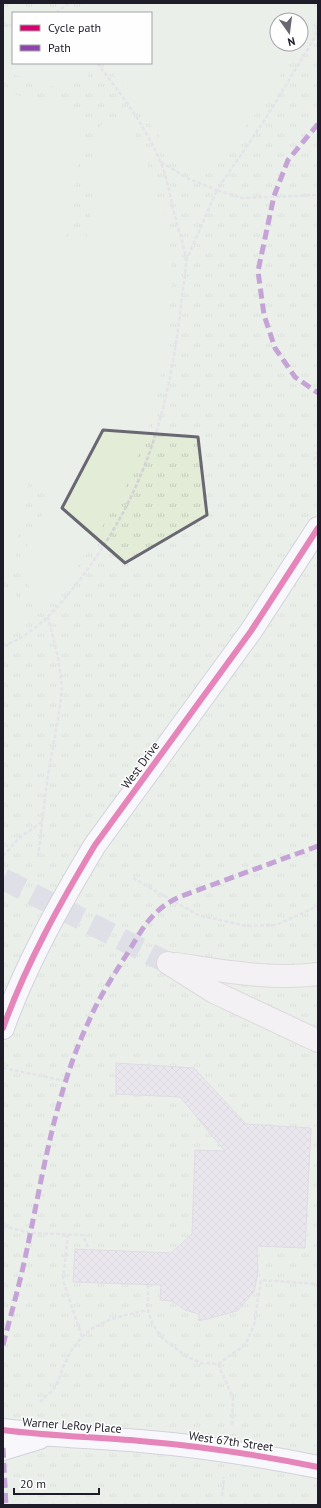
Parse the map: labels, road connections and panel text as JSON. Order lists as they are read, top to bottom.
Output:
{
  "streets": {
    "street": ["West Drive", "Warner LeRoy Place", "West 67th Street"]
  },
  "crossings": [
    ["Warner LeRoy Place", "West 67th Street"]
  ],
  "legend": ["Cycle path", "Path"],
  "scale_bar": "20 m",
  "north": "bottom"
}
